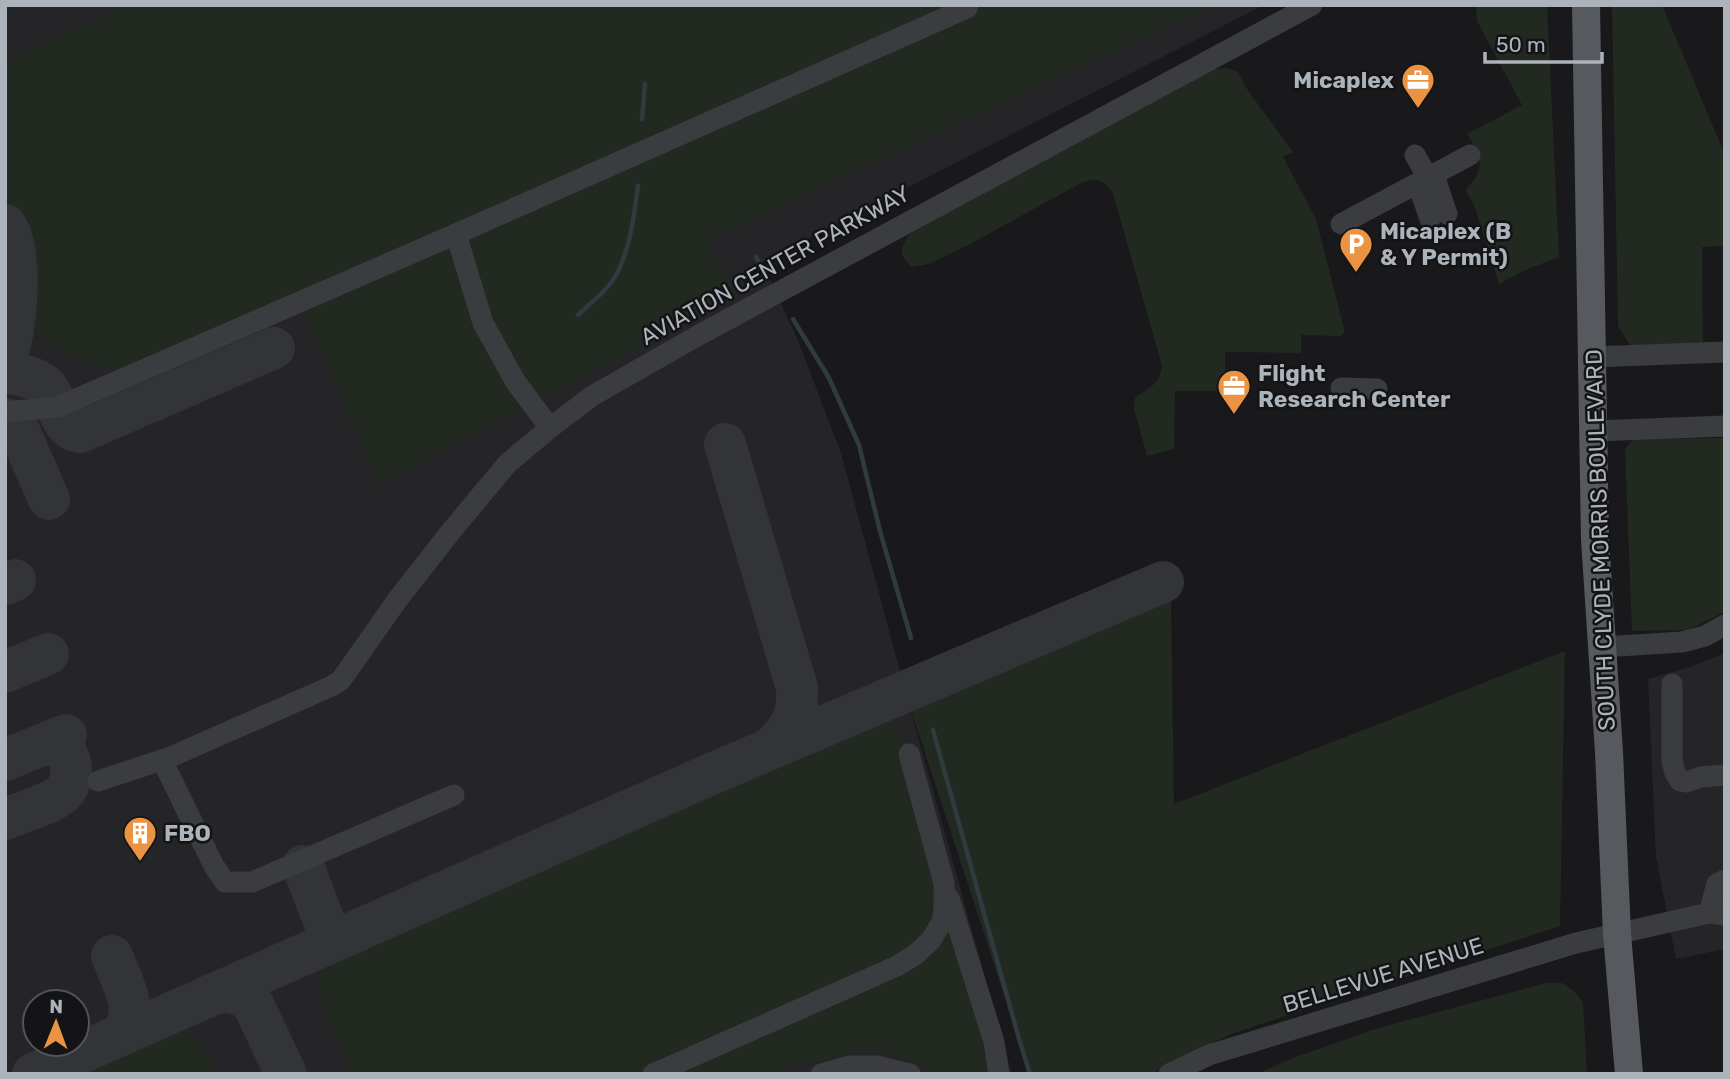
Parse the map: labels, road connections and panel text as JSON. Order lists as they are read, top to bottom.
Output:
{
  "streets": {
    "main road": ["SOUTH CLYDE MORRIS BOULEVARD"],
    "street": ["AVIATION CENTER PARKWAY", "BELLEVUE AVENUE"]
  },
  "crossings": [
    ["SOUTH CLYDE MORRIS BOULEVARD", "BELLEVUE AVENUE"]
  ],
  "places": {
    "office": ["Micaplex", "Flight Research Center"],
    "parking": ["Micaplex (B & Y Permit)"],
    "building": ["FBO"]
  },
  "scale_bar": "50 m",
  "north": "top"
}
